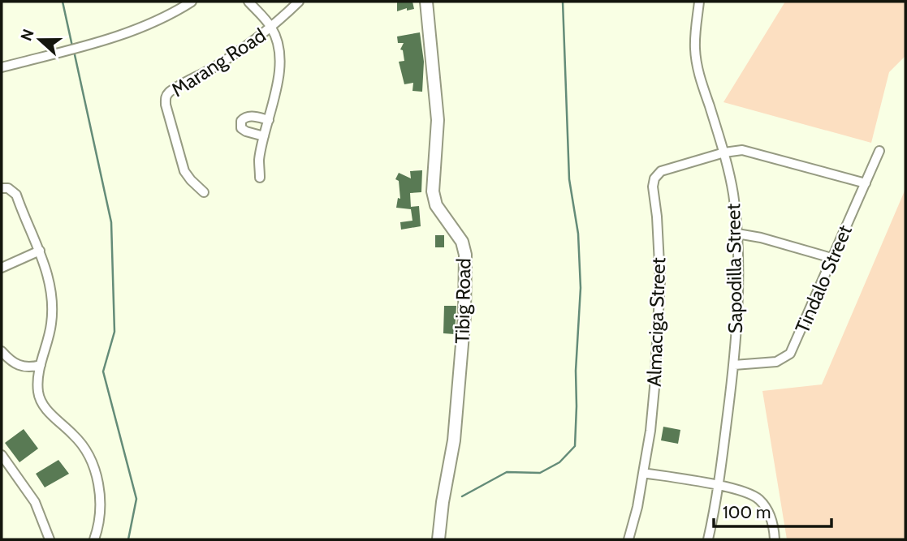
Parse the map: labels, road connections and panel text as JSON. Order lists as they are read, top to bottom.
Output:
{
  "streets": {
    "main road": ["Tibig Road"],
    "street": [
      "Marang Road",
      "Sapodilla Street",
      "Tindalo Street",
      "Almaciga Street"
    ]
  },
  "crossings": [
    ["Sapodilla Street", "Tindalo Street"],
    ["Sapodilla Street", "Almaciga Street"],
    ["Tindalo Street", "Almaciga Street"]
  ],
  "scale_bar": "100 m",
  "north": "left"
}
